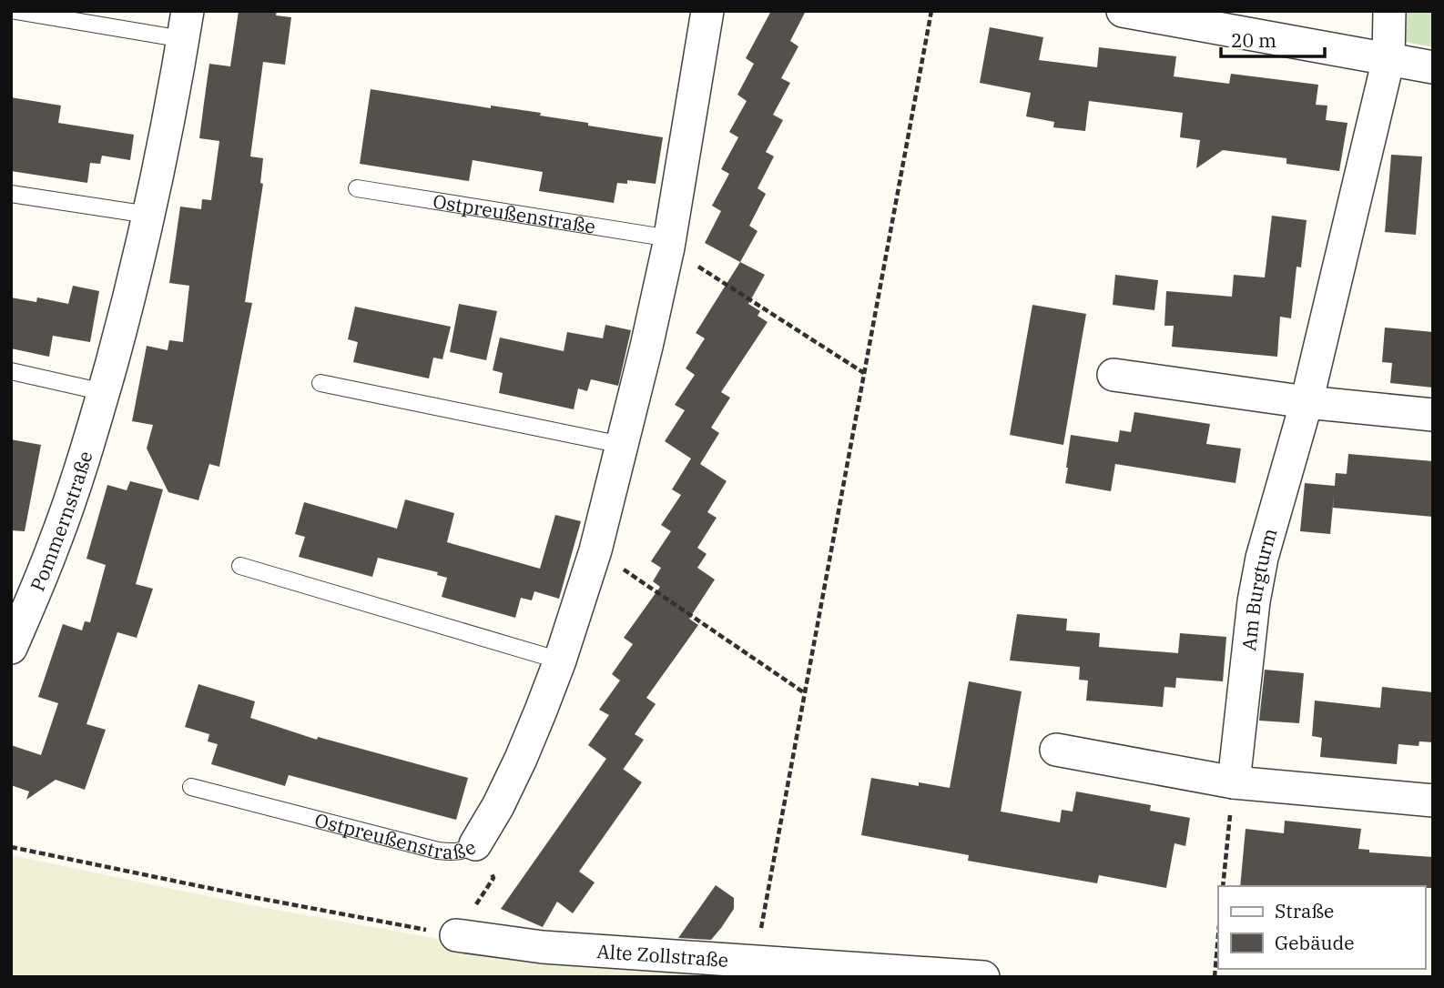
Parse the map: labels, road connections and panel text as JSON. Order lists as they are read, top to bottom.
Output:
{
  "streets": {
    "street": [
      "Ostpreußenstraße",
      "Pommernstraße",
      "Am Burgturm",
      "Alte Zollstraße"
    ]
  },
  "legend": ["Straße", "Gebäude"],
  "scale_bar": "20 m"
}
